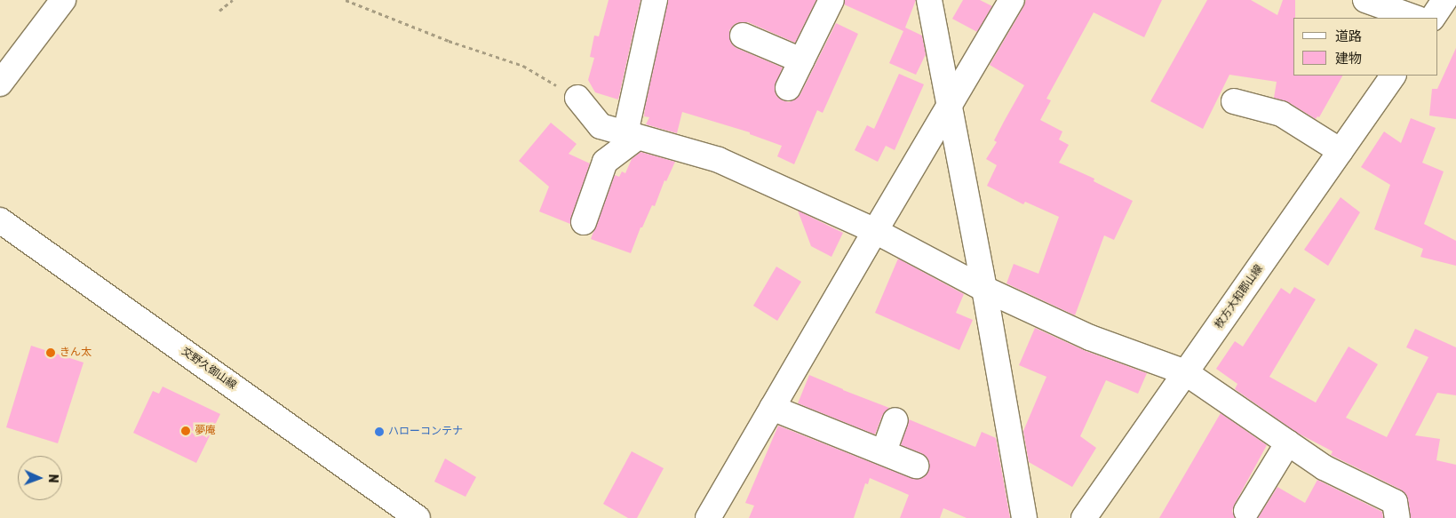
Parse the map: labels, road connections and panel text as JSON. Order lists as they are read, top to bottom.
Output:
{
  "streets": {
    "street": ["枚方大和郡山線", "交野久御山線"]
  },
  "places": ["きん太", "夢庵", "ハローコンテナ"],
  "legend": ["道路", "建物"],
  "north": "right"
}
